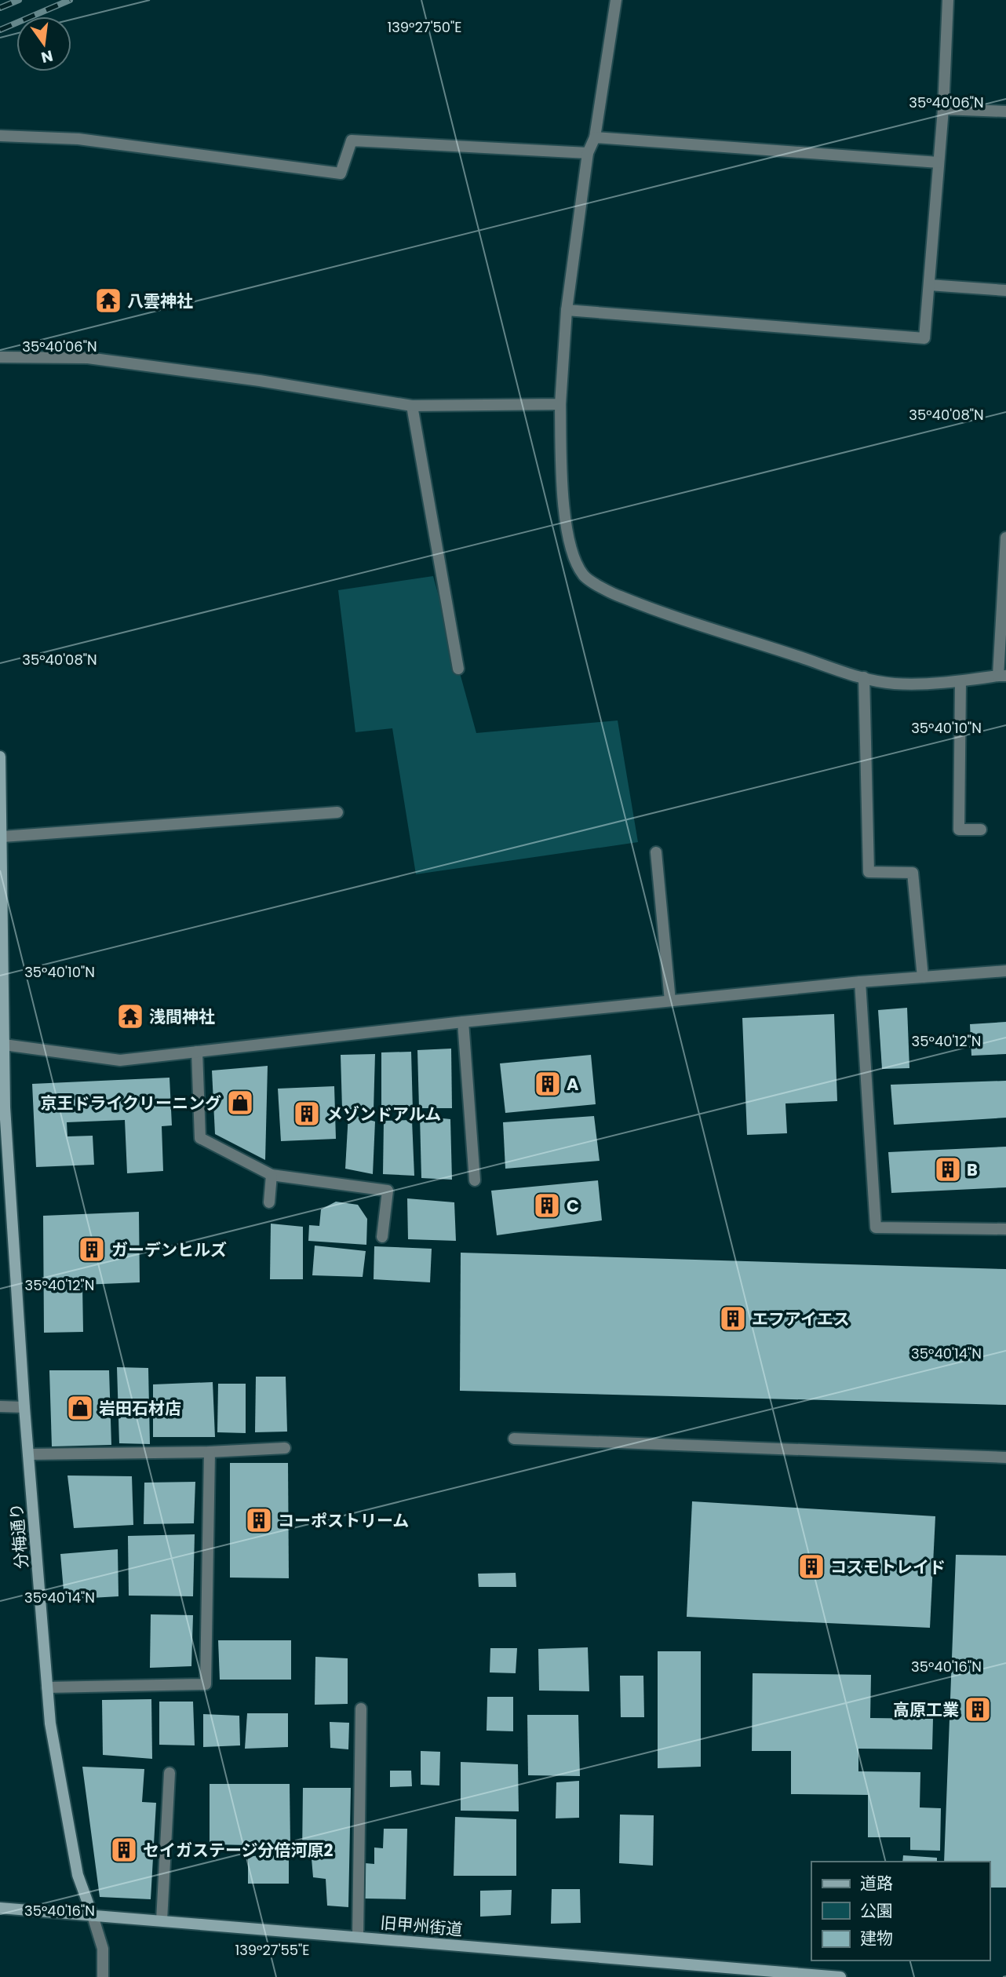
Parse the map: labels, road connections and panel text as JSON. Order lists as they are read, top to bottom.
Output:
{
  "streets": {
    "street": ["分梅通り", "旧甲州街道"]
  },
  "crossings": [
    ["分梅通り", "旧甲州街道"]
  ],
  "places": {
    "temple": ["八雲神社", "浅間神社"],
    "building": [
      "A",
      "メゾンドアルム",
      "B",
      "C",
      "ガーデンヒルズ",
      "エフアイエス",
      "コーポストリーム",
      "コスモトレイド",
      "高原工業",
      "セイガステージ分倍河原2"
    ],
    "shop": ["京王ドライクリーニング", "岩田石材店"]
  },
  "legend": ["道路", "公園", "建物"],
  "north": "bottom",
  "coordinates": [
    "139°27'50\"E",
    "35°40'06\"N",
    "35°40'08\"N",
    "35°40'10\"N",
    "35°40'12\"N",
    "35°40'14\"N",
    "35°40'16\"N",
    "139°27'55\"E"
  ]
}
